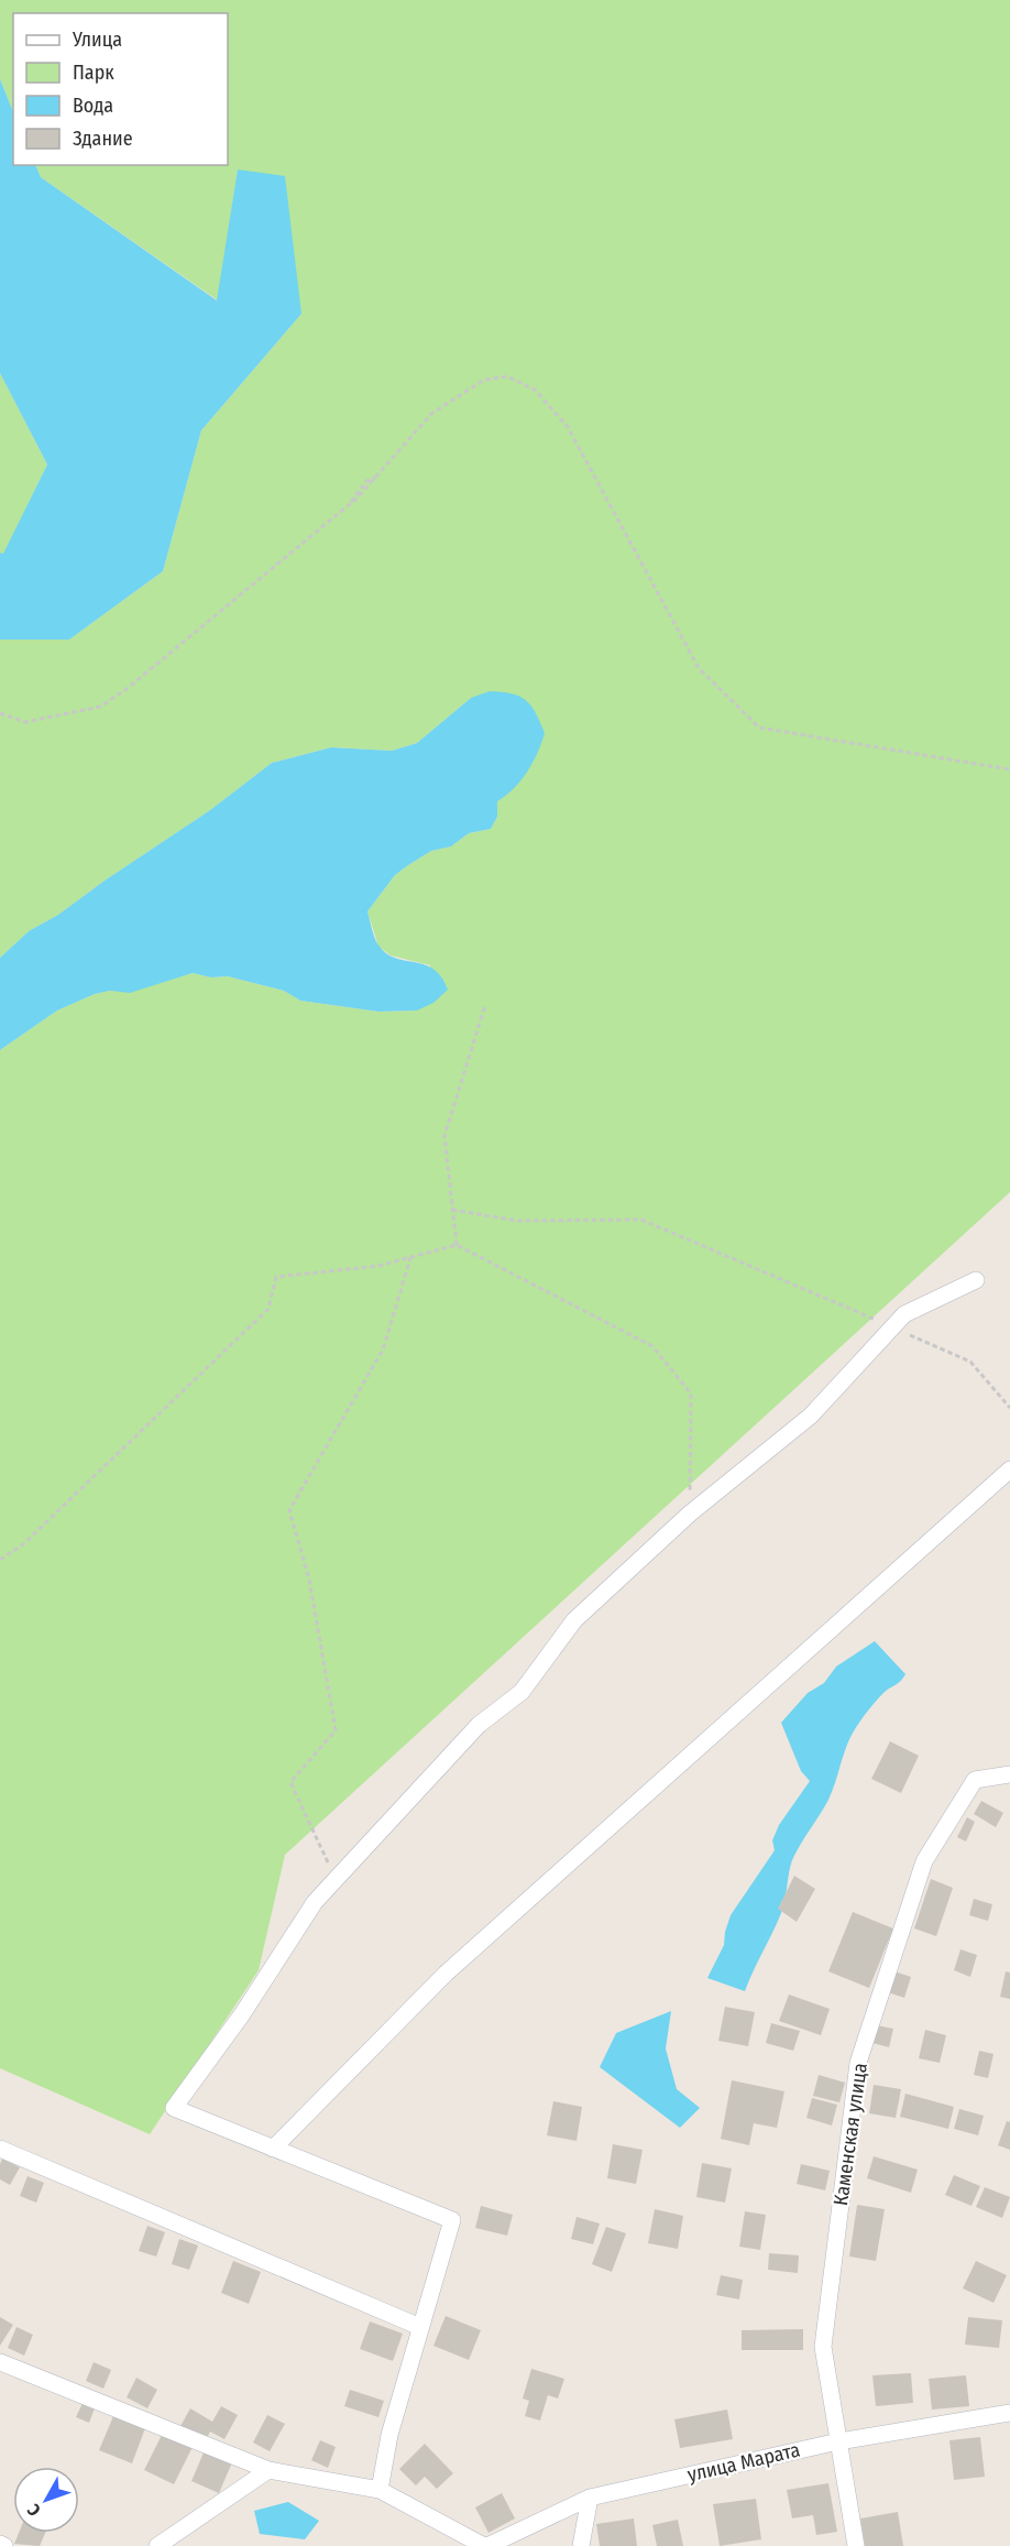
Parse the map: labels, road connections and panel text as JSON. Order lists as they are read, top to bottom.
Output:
{
  "streets": {
    "street": ["Каменская улица", "улица Марата"]
  },
  "crossings": [
    ["Каменская улица", "улица Марата"]
  ],
  "legend": [
    "Улица",
    "Парк",
    "Вода",
    "Здание"
  ],
  "north": "bottom left"
}
